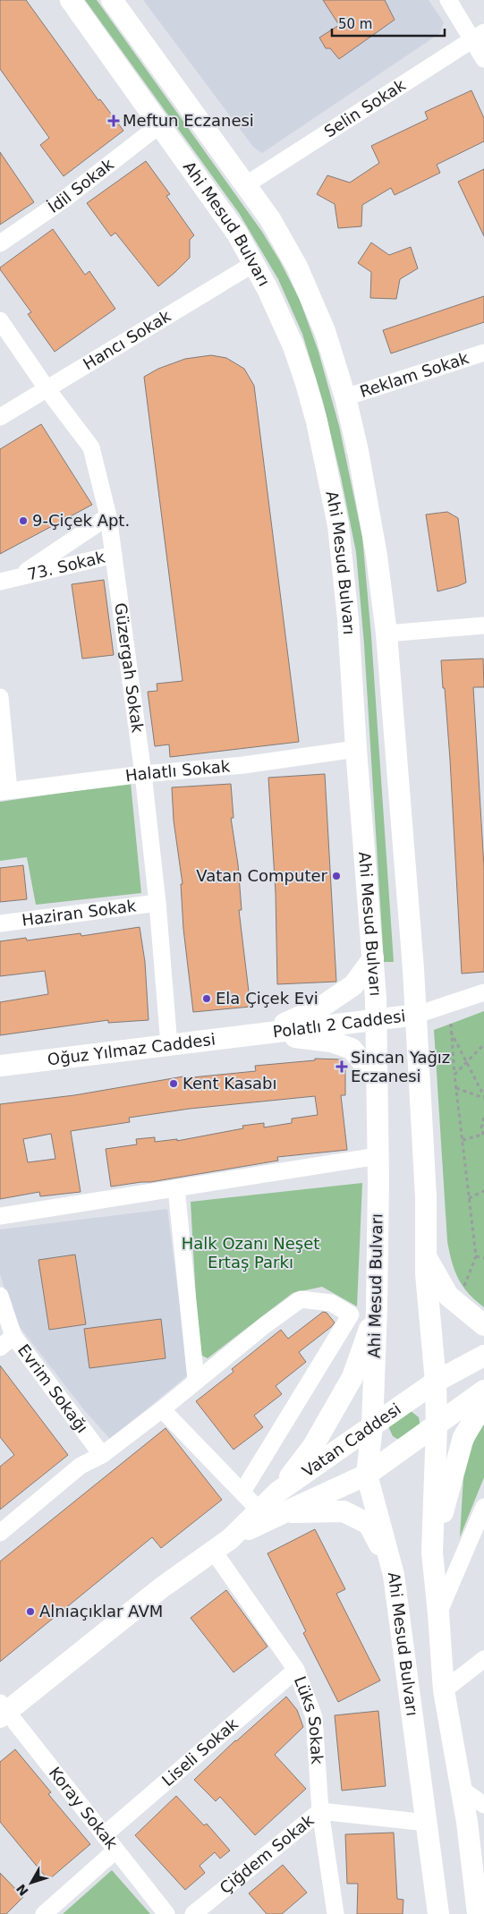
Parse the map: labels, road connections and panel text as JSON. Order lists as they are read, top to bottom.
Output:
{
  "streets": {
    "main road": [
      "Ahi Mesud Bulvarı",
      "Polatlı 2 Caddesi",
      "Oğuz Yılmaz Caddesi",
      "Vatan Caddesi"
    ],
    "street": [
      "Selin Sokak",
      "İdil Sokak",
      "Hancı Sokak",
      "Reklam Sokak",
      "73. Sokak",
      "Güzergah Sokak",
      "Halatlı Sokak",
      "Haziran Sokak",
      "Evrim Sokağı",
      "Lüks Sokak",
      "Liseli Sokak",
      "Koray Sokak",
      "Çiğdem Sokak"
    ]
  },
  "crossings": [
    ["İdil Sokak", "Ahi Mesud Bulvarı"],
    ["Ahi Mesud Bulvarı", "Hancı Sokak"],
    ["Ahi Mesud Bulvarı", "Halatlı Sokak"],
    ["Ahi Mesud Bulvarı", "Polatlı 2 Caddesi"],
    ["Ahi Mesud Bulvarı", "Vatan Caddesi"],
    ["Ahi Mesud Bulvarı", "Çiğdem Sokak"],
    ["Hancı Sokak", "Güzergah Sokak"],
    ["73. Sokak", "Güzergah Sokak"],
    ["Güzergah Sokak", "Halatlı Sokak"],
    ["Güzergah Sokak", "Haziran Sokak"],
    ["Güzergah Sokak", "Oğuz Yılmaz Caddesi"],
    ["Polatlı 2 Caddesi", "Oğuz Yılmaz Caddesi"],
    ["Vatan Caddesi", "Lüks Sokak"],
    ["Vatan Caddesi", "Koray Sokak"],
    ["Lüks Sokak", "Liseli Sokak"],
    ["Lüks Sokak", "Çiğdem Sokak"],
    ["Liseli Sokak", "Koray Sokak"]
  ],
  "parks": ["Halk Ozanı Neşet Ertaş Parkı"],
  "places": {
    "health": ["Meftun Eczanesi", "Sincan Yağız Eczanesi"],
    "other": [
      "9-Çiçek Apt.",
      "Vatan Computer",
      "Ela Çiçek Evi",
      "Kent Kasabı",
      "Alnıaçıklar AVM"
    ]
  },
  "scale_bar": "50 m",
  "north": "bottom left"
}
